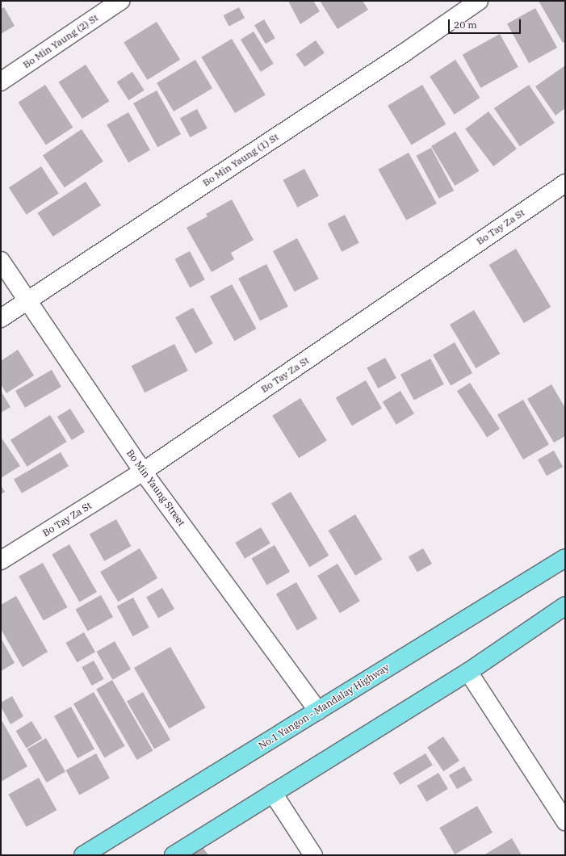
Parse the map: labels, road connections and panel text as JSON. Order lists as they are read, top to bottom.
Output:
{
  "streets": {
    "highway": ["No.1 Yangon - Mandalay Highway"],
    "street": [
      "Bo Min Yaung (2) St",
      "Bo Min Yaung (1) St",
      "Bo Tay Za St",
      "Bo Min Yaung Street"
    ]
  },
  "crossings": [
    ["Bo Min Yaung (1) St", "Bo Min Yaung Street"],
    ["Bo Tay Za St", "Bo Min Yaung Street"],
    ["Bo Min Yaung Street", "No.1 Yangon - Mandalay Highway"]
  ],
  "scale_bar": "20 m"
}
